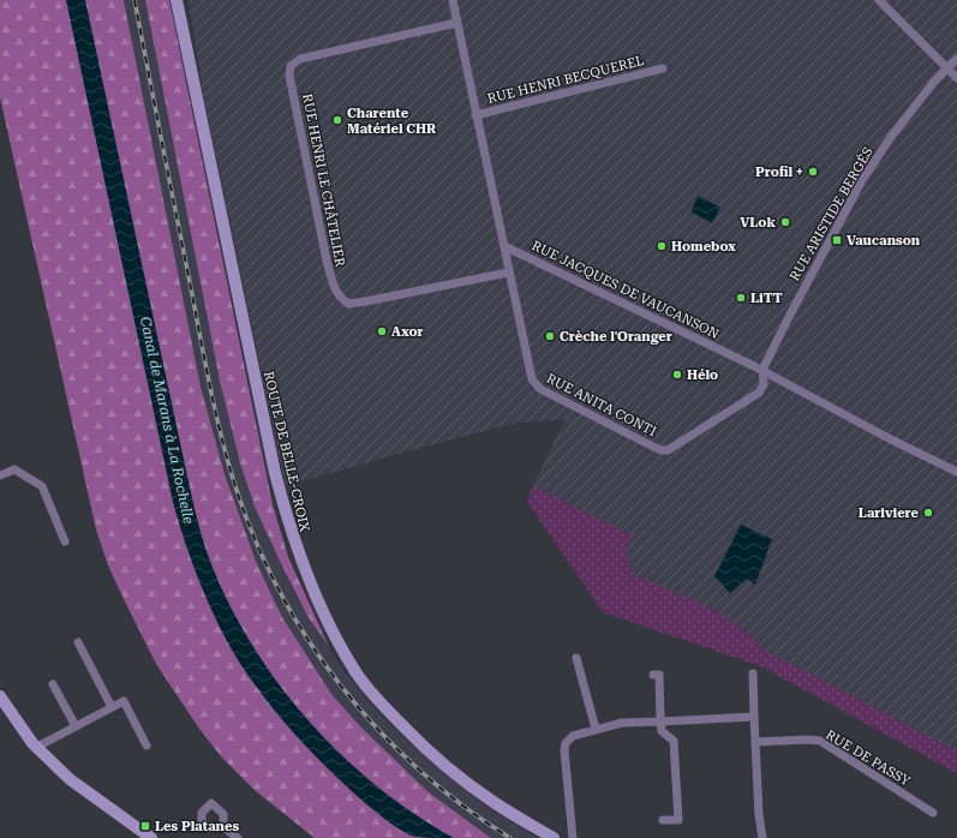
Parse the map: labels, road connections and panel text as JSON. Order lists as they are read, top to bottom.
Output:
{
  "streets": {
    "street": [
      "RUE HENRI BECQUEREL",
      "RUE HENRI LE CHÂTELIER",
      "RUE ARISTIDE BERGÈS",
      "RUE JACQUES DE VAUCANSON",
      "RUE ANITA CONTI",
      "ROUTE DE BELLE-CROIX",
      "RUE DE PASSY"
    ]
  },
  "crossings": [
    ["RUE HENRI LE CHÂTELIER", "RUE ANITA CONTI"],
    ["RUE ARISTIDE BERGÈS", "RUE JACQUES DE VAUCANSON"],
    ["RUE ARISTIDE BERGÈS", "RUE ANITA CONTI"],
    ["RUE JACQUES DE VAUCANSON", "RUE ANITA CONTI"]
  ],
  "water": ["Canal de Marans à La Rochelle"],
  "places": {
    "other": [
      "Charente Matériel CHR",
      "Profil +",
      "VLok",
      "Homebox",
      "LiTT",
      "Axor",
      "Crèche l'Oranger",
      "Hélo",
      "Lariviere"
    ],
    "transit": ["Vaucanson", "Les Platanes"]
  }
}
